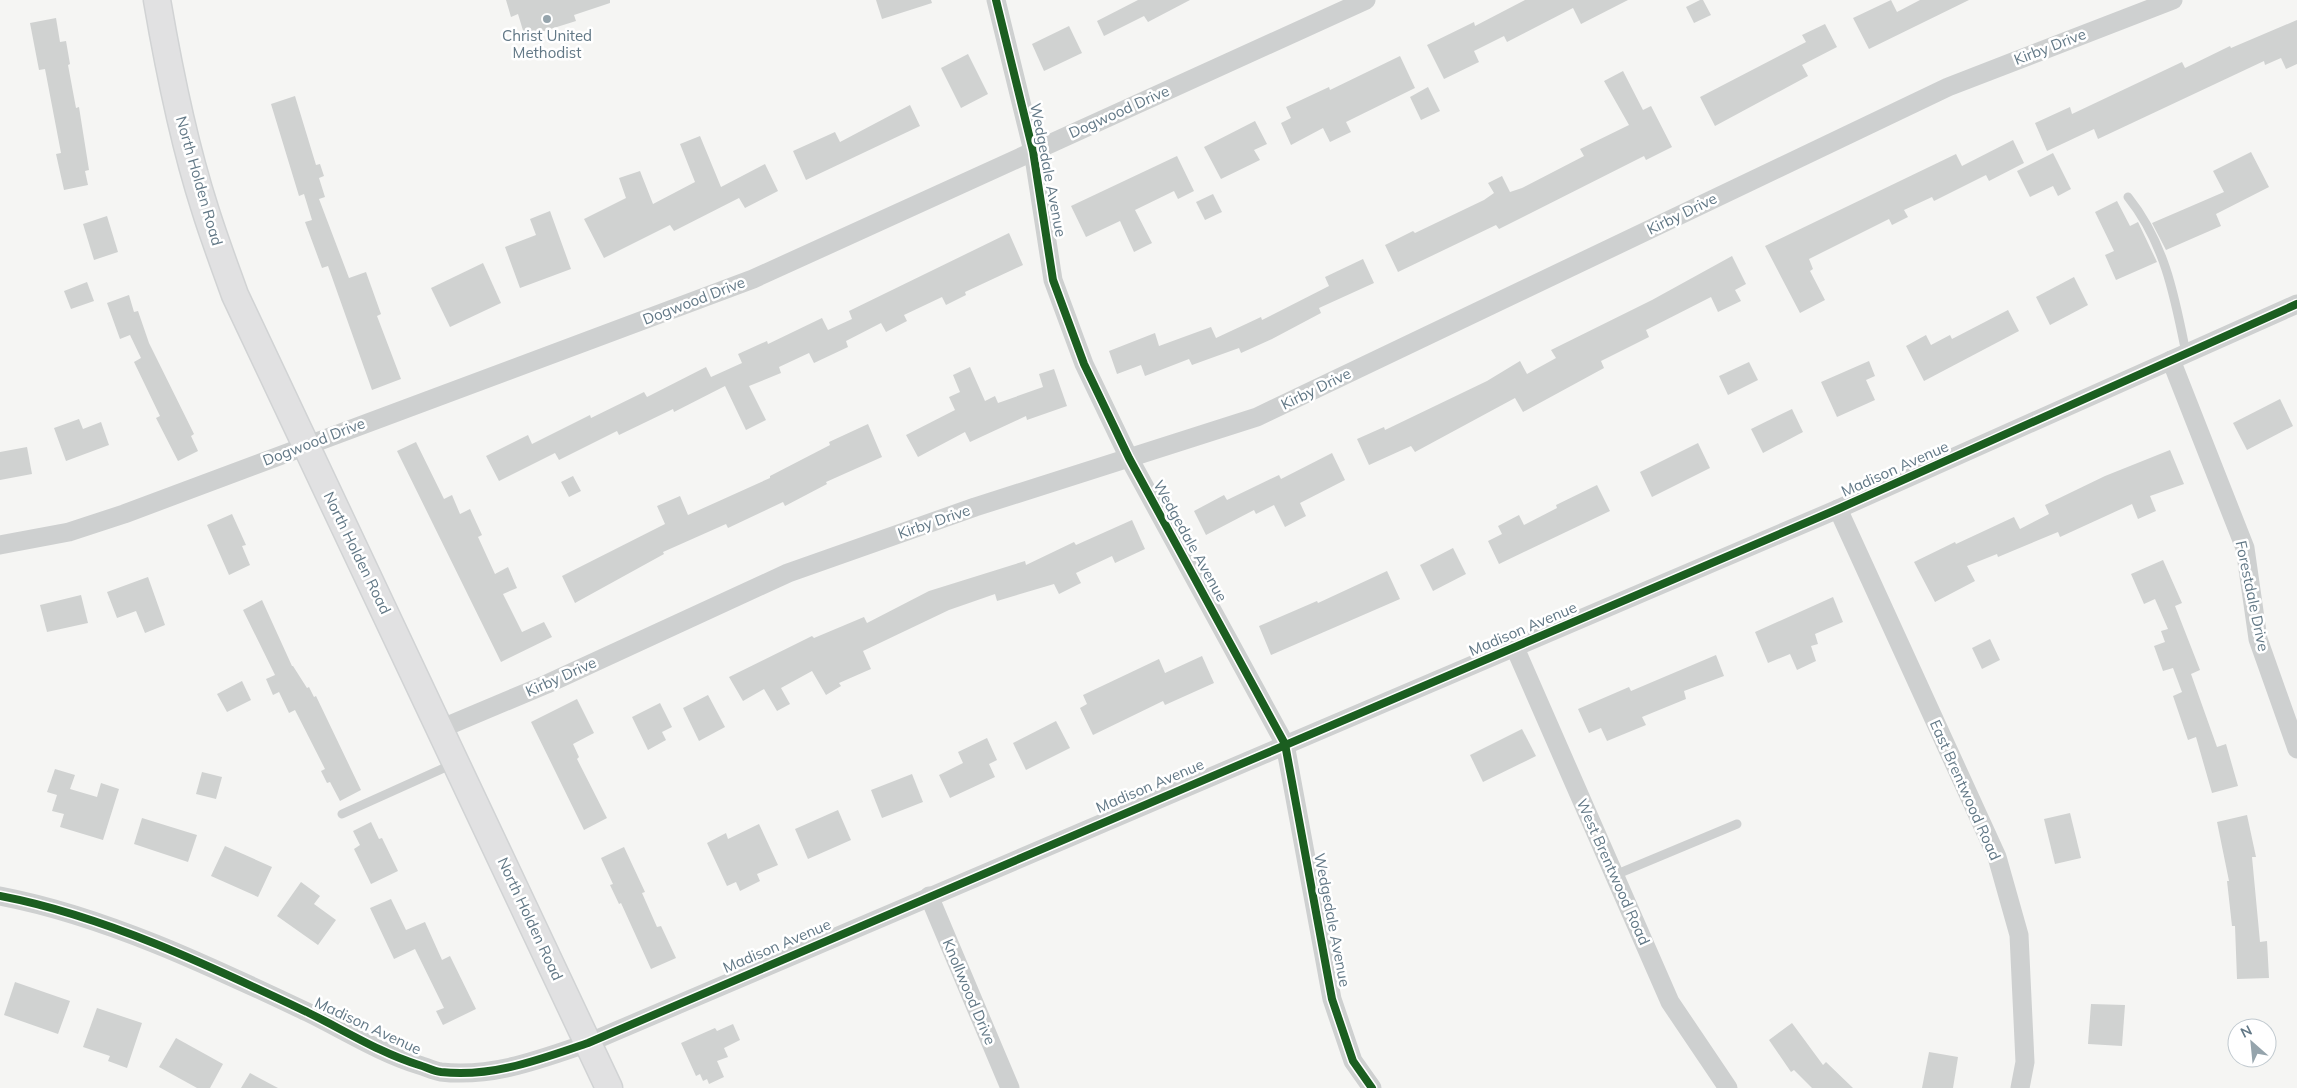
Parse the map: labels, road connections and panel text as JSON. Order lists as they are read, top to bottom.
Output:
{
  "streets": {
    "main road": ["North Holden Road"],
    "street": [
      "Kirby Drive",
      "Dogwood Drive",
      "Wedgedale Avenue",
      "Madison Avenue",
      "Forestdale Drive",
      "East Brentwood Road",
      "West Brentwood Road",
      "Knollwood Drive"
    ]
  },
  "crossings": [
    ["Kirby Drive", "Wedgedale Avenue"],
    ["Kirby Drive", "North Holden Road"],
    ["Dogwood Drive", "Wedgedale Avenue"],
    ["Dogwood Drive", "North Holden Road"],
    ["Wedgedale Avenue", "Madison Avenue"],
    ["North Holden Road", "Madison Avenue"],
    ["Madison Avenue", "Forestdale Drive"],
    ["Madison Avenue", "East Brentwood Road"],
    ["Madison Avenue", "West Brentwood Road"],
    ["Madison Avenue", "Knollwood Drive"]
  ],
  "places": ["Christ United Methodist"],
  "north": "top left"
}
